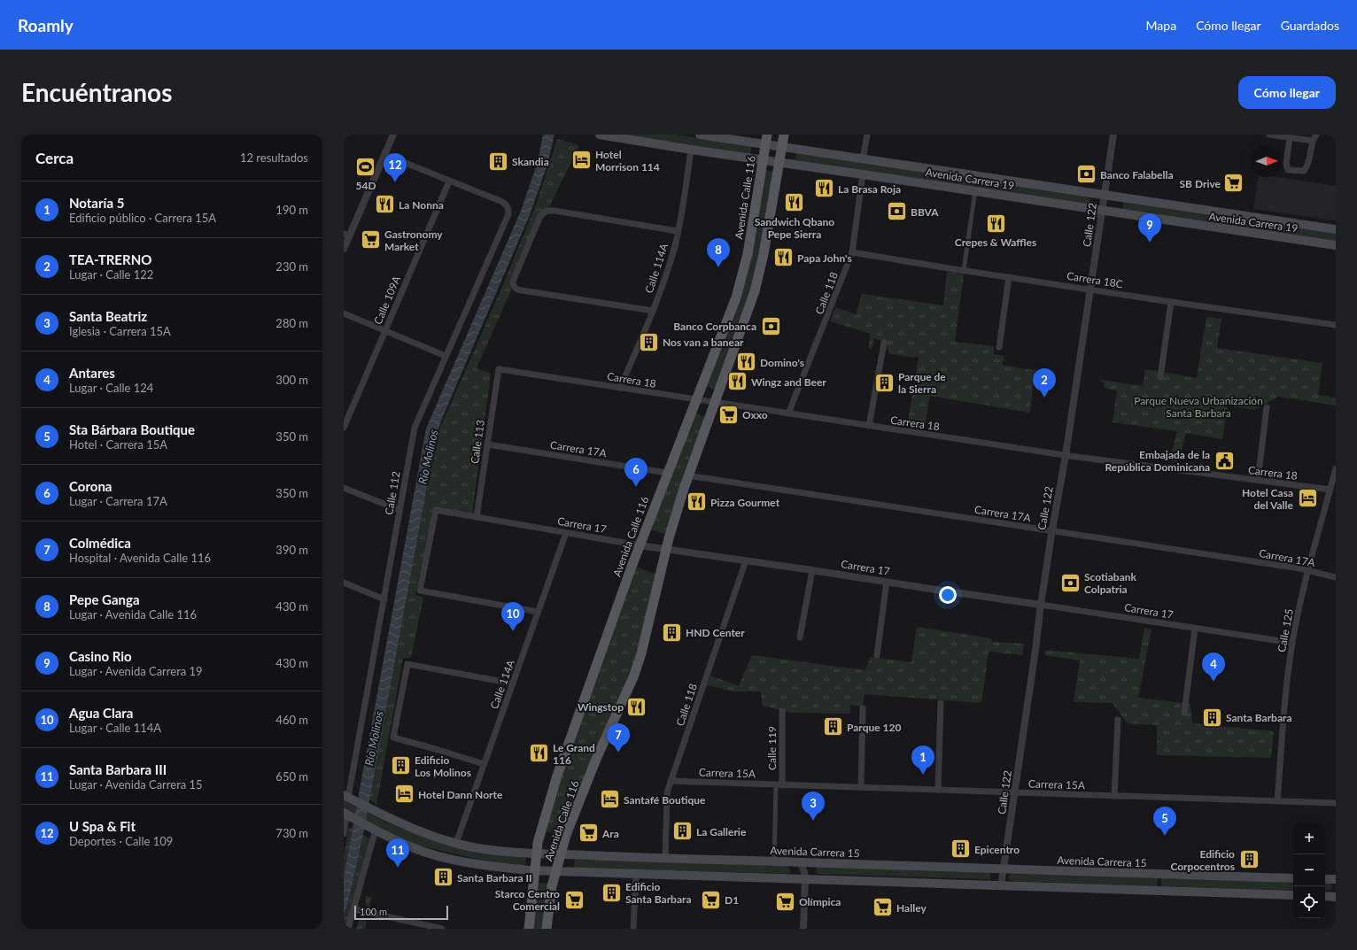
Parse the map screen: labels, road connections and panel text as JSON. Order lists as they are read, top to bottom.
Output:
{
  "streets": {
    "main road": ["Avenida Carrera 19", "Avenida Calle 116", "Avenida Carrera 15"],
    "street": [
      "Calle 122",
      "Calle 114A",
      "Carrera 18C",
      "Calle 118",
      "Calle 109A",
      "Carrera 18",
      "Calle 113",
      "Carrera 17A",
      "Calle 112",
      "Carrera 17",
      "Calle 125",
      "Calle 119",
      "Carrera 15A"
    ]
  },
  "crossings": [
    ["Avenida Carrera 19", "Avenida Calle 116"],
    ["Avenida Carrera 19", "Calle 122"],
    ["Avenida Carrera 19", "Calle 114A"],
    ["Avenida Carrera 19", "Calle 118"],
    ["Avenida Calle 116", "Carrera 18"],
    ["Avenida Calle 116", "Carrera 17A"],
    ["Avenida Calle 116", "Carrera 17"],
    ["Avenida Calle 116", "Avenida Carrera 15"],
    ["Calle 122", "Carrera 18C"],
    ["Calle 122", "Carrera 18"],
    ["Calle 122", "Carrera 17A"],
    ["Calle 122", "Carrera 17"],
    ["Calle 122", "Carrera 15A"],
    ["Calle 122", "Avenida Carrera 15"],
    ["Calle 114A", "Carrera 18"],
    ["Calle 114A", "Carrera 17"],
    ["Calle 114A", "Avenida Carrera 15"],
    ["Carrera 18C", "Calle 118"],
    ["Calle 118", "Carrera 18"],
    ["Calle 118", "Carrera 17"],
    ["Calle 118", "Carrera 15A"],
    ["Calle 118", "Avenida Carrera 15"],
    ["Calle 109A", "Calle 112"],
    ["Carrera 18", "Calle 113"],
    ["Carrera 18", "Calle 125"],
    ["Calle 113", "Carrera 17A"],
    ["Calle 113", "Carrera 17"],
    ["Carrera 17A", "Calle 125"],
    ["Calle 112", "Avenida Carrera 15"],
    ["Carrera 17", "Calle 125"],
    ["Calle 125", "Carrera 15A"],
    ["Calle 119", "Carrera 15A"]
  ],
  "water": ["Río Molinos"],
  "parks": ["Parque Nueva Urbanización Santa Barbara"],
  "places": {
    "hotel": [
      "Hotel Morrison 114",
      "Hotel Casa del Valle",
      "Hotel Dann Norte",
      "Santafé Boutique"
    ],
    "building": [
      "Skandia",
      "Nos van a banear",
      "Parque de la Sierra",
      "HND Center",
      "Santa Barbara",
      "Parque 120",
      "Edificio Los Molinos",
      "La Gallerie",
      "Epicentro",
      "Edificio Corpocentros",
      "Santa Barbara II",
      "Edificio Santa Barbara"
    ],
    "sports": ["54D"],
    "bank": [
      "Banco Falabella",
      "BBVA",
      "Banco Corpbanca",
      "Scotiabank Colpatria"
    ],
    "supermarket": [
      "SB Drive",
      "Gastronomy Market",
      "Oxxo",
      "Ara",
      "Starco Centro Comercial",
      "D1",
      "Olímpica",
      "Halley"
    ],
    "restaurant": [
      "La Brasa Roja",
      "Sandwich Qbano Pepe Sierra",
      "La Nonna",
      "Crepes & Waffles",
      "Papa John's",
      "Domino's",
      "Wingz and Beer",
      "Pizza Gourmet",
      "Wingstop",
      "Le Grand 116"
    ],
    "public building": ["Embajada de la República Dominicana"]
  },
  "scale_bar": "100 m",
  "north": "right",
  "page": {
    "header": "Roamly",
    "nav": ["Mapa", "Cómo llegar", "Guardados"],
    "buttons": "Cómo llegar",
    "title": "Encuéntranos",
    "heading": ["Cerca", "12 resultados"],
    "pins": [
      "12",
      "9",
      "8",
      "2",
      "6",
      "10",
      "4",
      "7",
      "1",
      "3",
      "5",
      "11"
    ],
    "list": [
      {
        "mark": "1",
        "name": "Notaría 5",
        "note": "Edificio público · Carrera 15A",
        "value": "190 m"
      },
      {
        "mark": "2",
        "name": "TEA-TRERNO",
        "note": "Lugar · Calle 122",
        "value": "230 m"
      },
      {
        "mark": "3",
        "name": "Santa Beatriz",
        "note": "Iglesia · Carrera 15A",
        "value": "280 m"
      },
      {
        "mark": "4",
        "name": "Antares",
        "note": "Lugar · Calle 124",
        "value": "300 m"
      },
      {
        "mark": "5",
        "name": "Sta Bárbara Boutique",
        "note": "Hotel · Carrera 15A",
        "value": "350 m"
      },
      {
        "mark": "6",
        "name": "Corona",
        "note": "Lugar · Carrera 17A",
        "value": "350 m"
      },
      {
        "mark": "7",
        "name": "Colmédica",
        "note": "Hospital · Avenida Calle 116",
        "value": "390 m"
      },
      {
        "mark": "8",
        "name": "Pepe Ganga",
        "note": "Lugar · Avenida Calle 116",
        "value": "430 m"
      },
      {
        "mark": "9",
        "name": "Casino Rio",
        "note": "Lugar · Avenida Carrera 19",
        "value": "430 m"
      },
      {
        "mark": "10",
        "name": "Agua Clara",
        "note": "Lugar · Calle 114A",
        "value": "460 m"
      },
      {
        "mark": "11",
        "name": "Santa Barbara III",
        "note": "Lugar · Avenida Carrera 15",
        "value": "650 m"
      },
      {
        "mark": "12",
        "name": "U Spa & Fit",
        "note": "Deportes · Calle 109",
        "value": "730 m"
      }
    ],
    "map_buttons": ["+", "−"],
    "scale": "100 m"
  }
}
